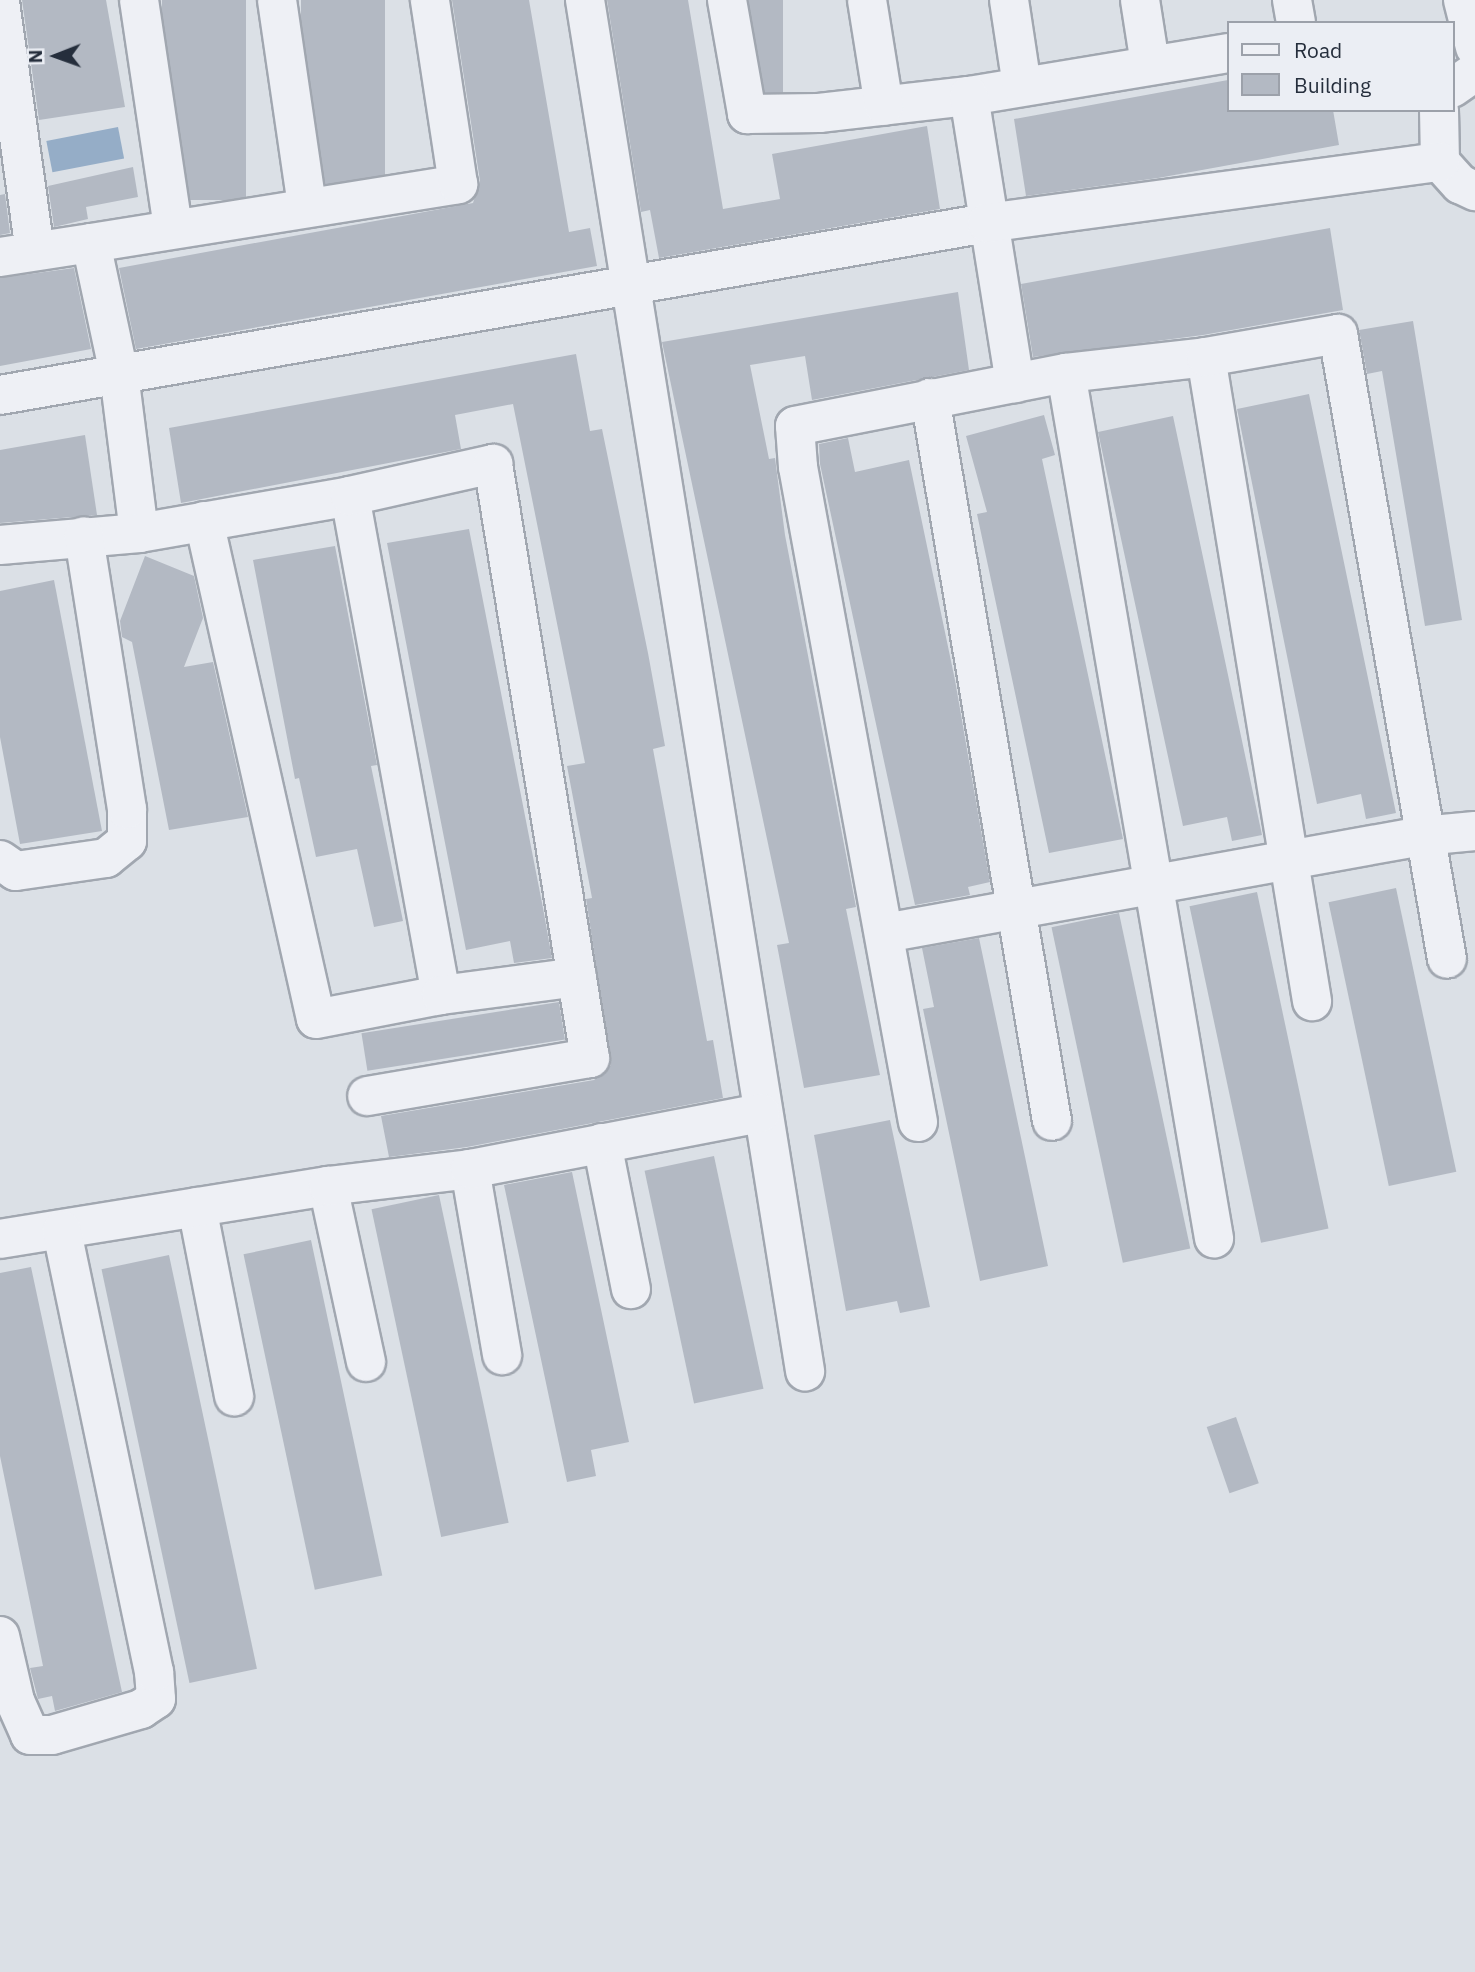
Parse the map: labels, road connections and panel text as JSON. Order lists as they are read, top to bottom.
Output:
{
  "legend": ["Road", "Building"],
  "north": "left"
}
